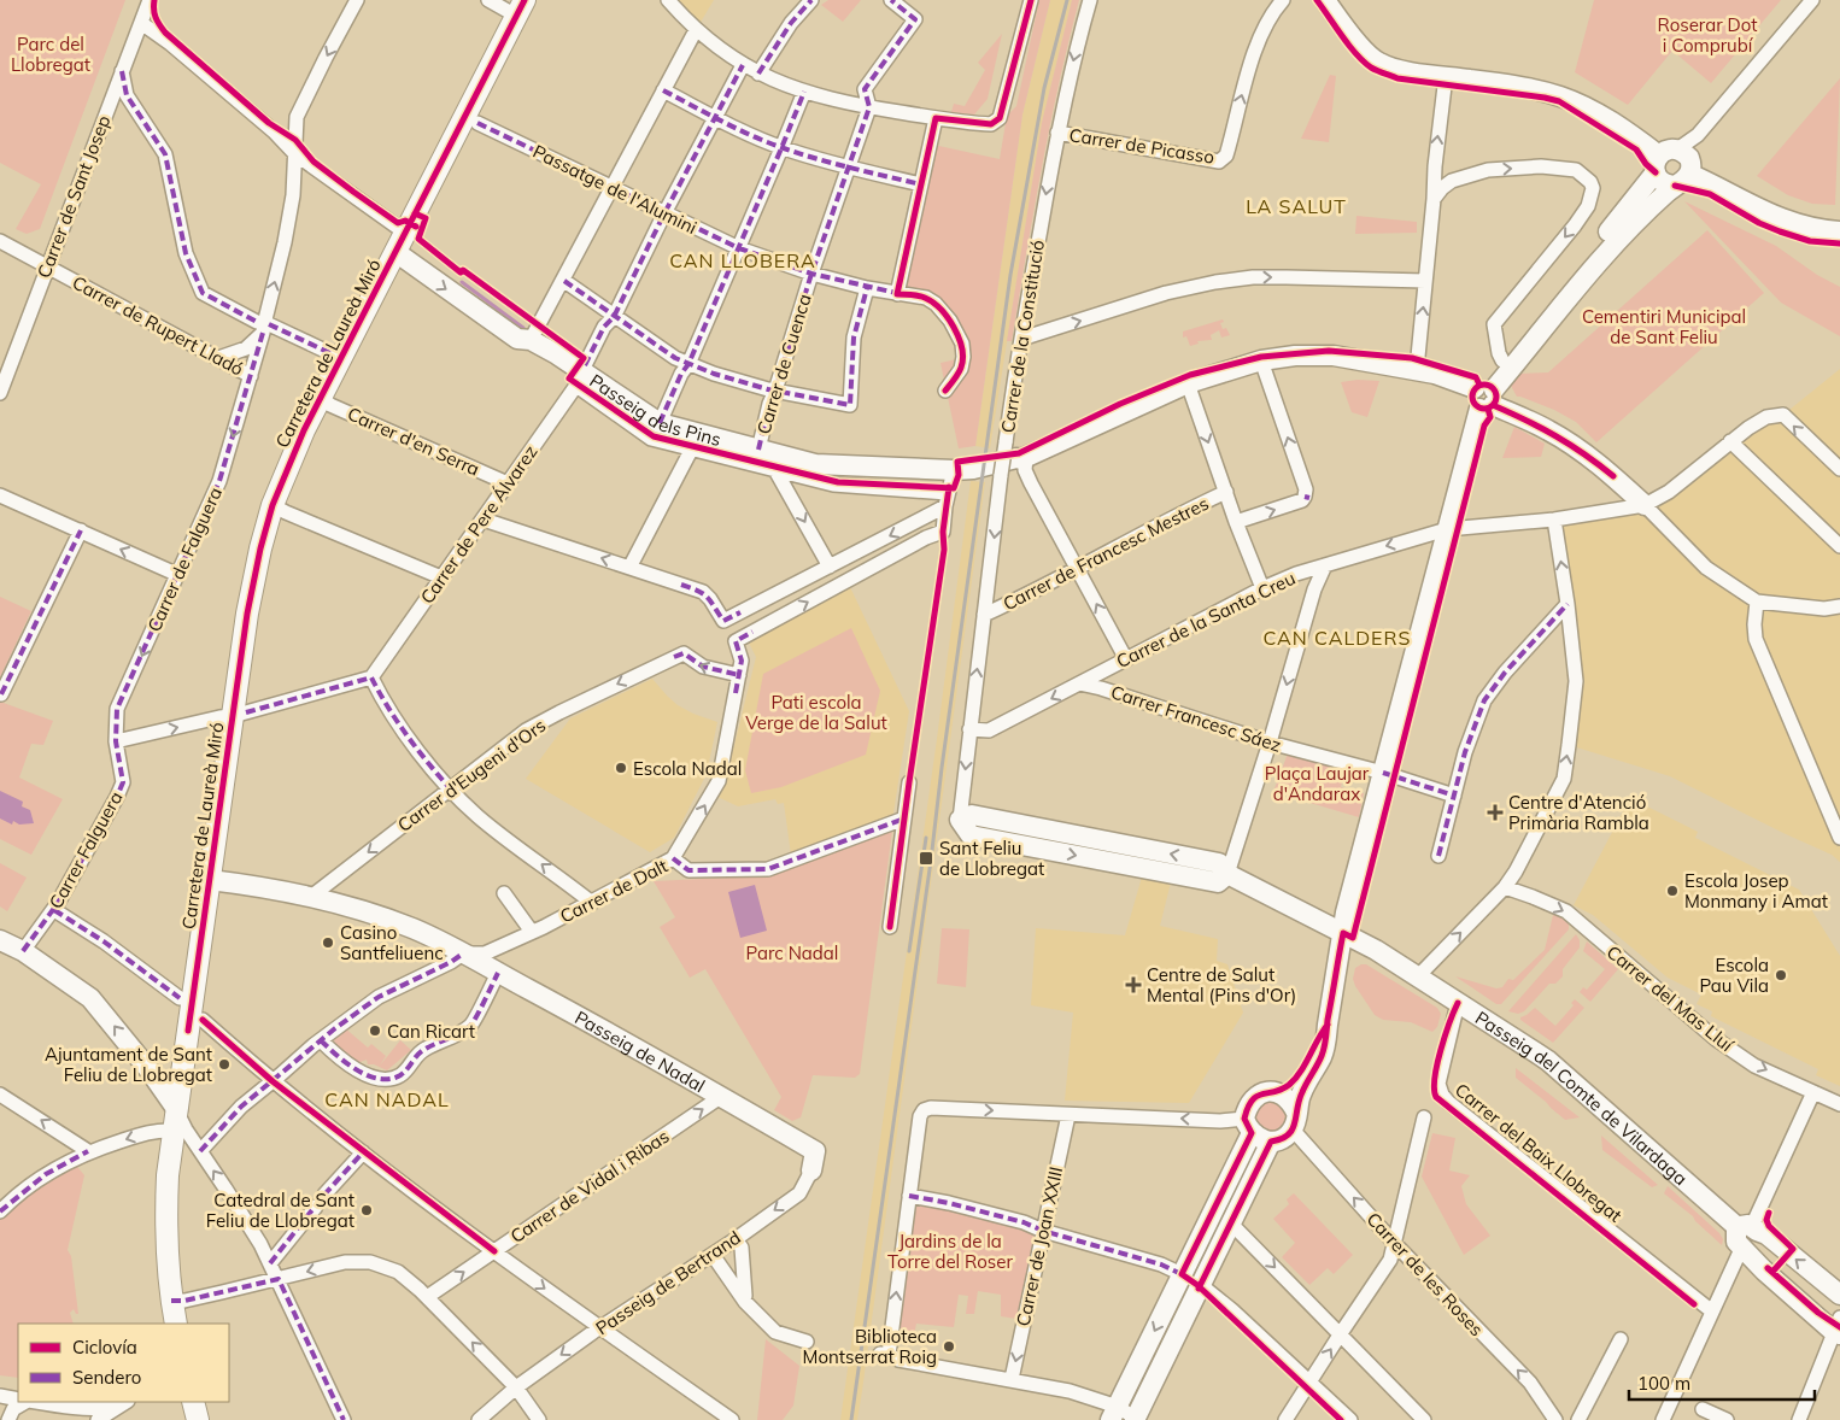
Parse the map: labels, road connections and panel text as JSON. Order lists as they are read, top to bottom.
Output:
{
  "streets": {
    "main road": ["Carretera de Laureà Miró"],
    "street": [
      "Carrer de Picasso",
      "Passatge de l'Alumini",
      "Carrer de Sant Josep",
      "Carrer de Rupert Lladó",
      "Carrer de la Constitució",
      "Carrer de Cuenca",
      "Passeig dels Pins",
      "Carrer d'en Serra",
      "Carrer de Pere Álvarez",
      "Carrer de Francesc Mestres",
      "Carrer de Falguera",
      "Carrer de la Santa Creu",
      "Carrer Francesc Sáez",
      "Carrer d'Eugeni d'Ors",
      "Carrer Falguera",
      "Carrer de Dalt",
      "Carrer del Mas Lluí",
      "Passeig de Nadal",
      "Passeig del Comte de Vilardaga",
      "Carrer del Baix Llobregat",
      "Carrer de Vidal i Ribas",
      "Carrer de Joan XXIII",
      "Carrer de les Roses",
      "Passeig de Bertrand"
    ]
  },
  "crossings": [
    ["Carrer de Picasso", "Carrer de la Constitució"],
    ["Passatge de l'Alumini", "Carrer de Cuenca"],
    ["Passatge de l'Alumini", "Carrer de Pere Álvarez"],
    ["Carrer de Sant Josep", "Carrer de Rupert Lladó"],
    ["Carrer de Rupert Lladó", "Carrer de Falguera"],
    ["Carrer de la Constitució", "Carrer de Francesc Mestres"],
    ["Carrer de la Constitució", "Carrer de la Santa Creu"],
    ["Carretera de Laureà Miró", "Passeig dels Pins"],
    ["Carretera de Laureà Miró", "Carrer d'en Serra"],
    ["Carretera de Laureà Miró", "Passeig de Nadal"],
    ["Carrer de Cuenca", "Passeig dels Pins"],
    ["Passeig dels Pins", "Carrer de Pere Álvarez"],
    ["Passeig dels Pins", "Carrer de la Santa Creu"],
    ["Carrer d'en Serra", "Carrer de Pere Álvarez"],
    ["Carrer de Falguera", "Carrer Falguera"],
    ["Carrer de la Santa Creu", "Carrer Francesc Sáez"],
    ["Carrer d'Eugeni d'Ors", "Passeig de Nadal"],
    ["Carrer de Dalt", "Passeig de Nadal"],
    ["Passeig de Nadal", "Carrer de Vidal i Ribas"],
    ["Passeig de Nadal", "Passeig de Bertrand"],
    ["Passeig del Comte de Vilardaga", "Carrer del Baix Llobregat"]
  ],
  "one_way": [
    "Carrer d'Eugeni d'Ors",
    "Carrer del Mas Lluí",
    "Carrer de Vidal i Ribas",
    "Passeig de Bertrand"
  ],
  "districts": [
    "LA SALUT",
    "CAN LLOBERA",
    "CAN CALDERS",
    "CAN NADAL"
  ],
  "parks": [
    "Roserar Dot i Comprubí",
    "Parc del Llobregat",
    "Cementiri Municipal de Sant Feliu",
    "Pati escola Verge de la Salut",
    "Plaça Laujar d'Andarax",
    "Parc Nadal",
    "Jardins de la Torre del Roser"
  ],
  "places": {
    "other": [
      "Escola Nadal",
      "Escola Josep Monmany i Amat",
      "Casino Santfeliuenc",
      "Escola Pau Vila",
      "Can Ricart",
      "Ajuntament de Sant Feliu de Llobregat",
      "Catedral de Sant Feliu de Llobregat",
      "Biblioteca Montserrat Roig"
    ],
    "health": ["Centre d'Atenció Primària Rambla", "Centre de Salut Mental (Pins d'Or)"],
    "transit": ["Sant Feliu de Llobregat"]
  },
  "legend": ["Ciclovía", "Sendero"],
  "scale_bar": "100 m"
}
